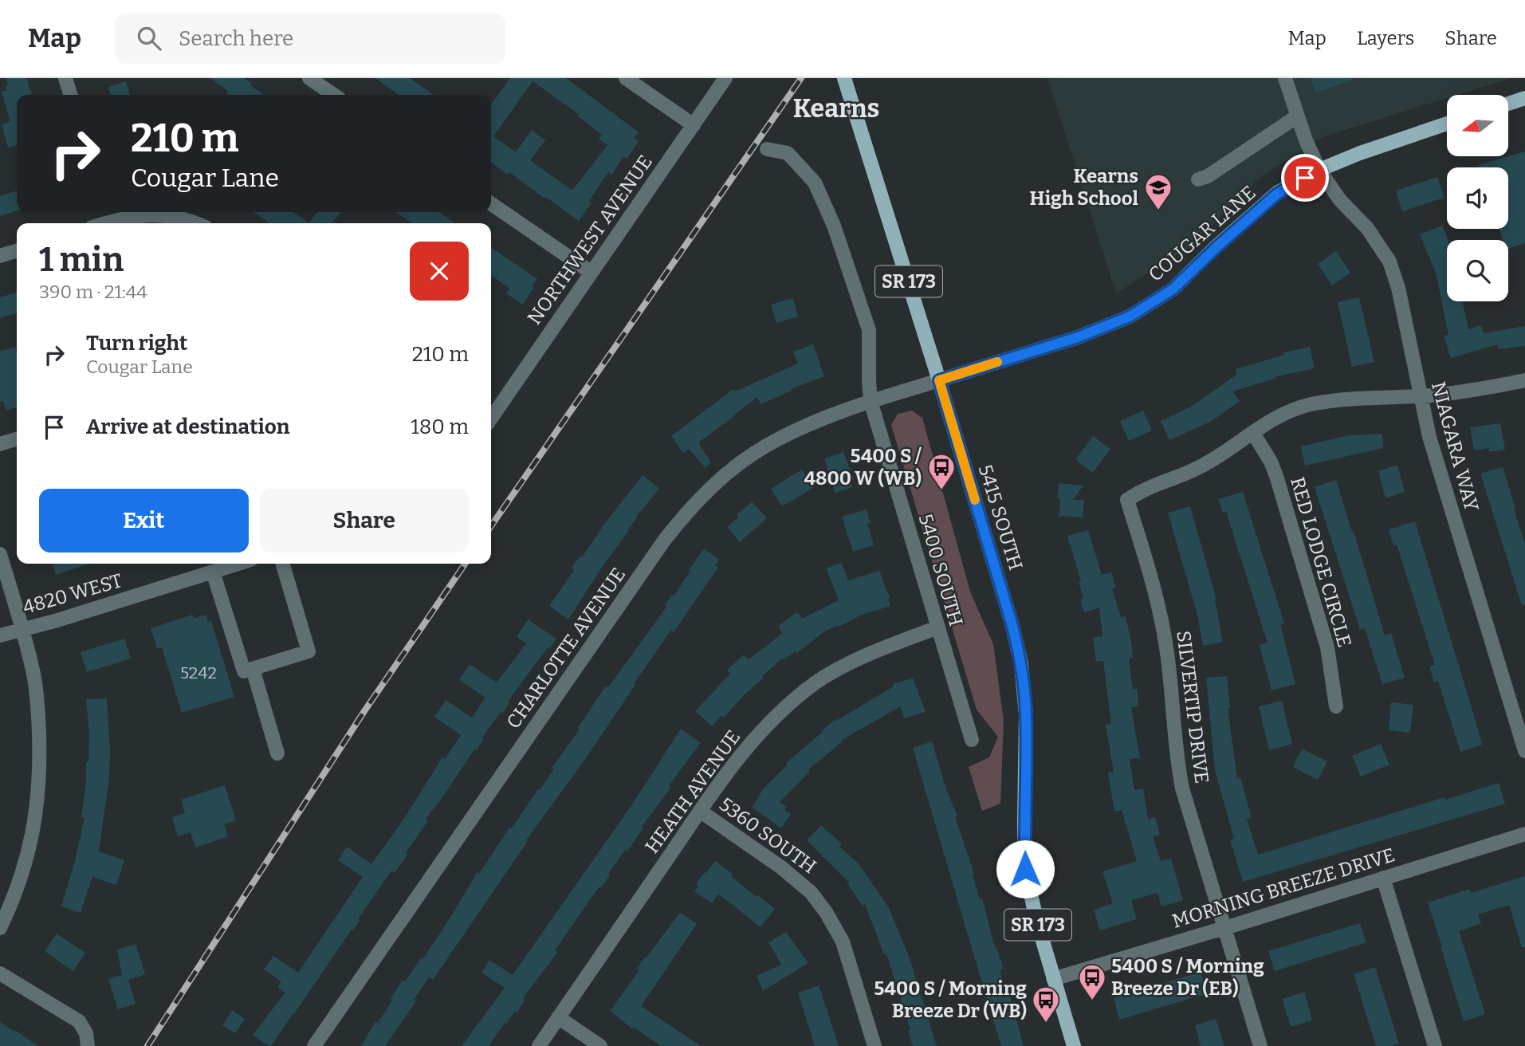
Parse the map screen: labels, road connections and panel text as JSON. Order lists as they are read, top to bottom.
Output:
{
  "streets": {
    "main road": ["COUGAR LANE", "SR 173", "5415 SOUTH"],
    "street": [
      "NORTHWEST AVENUE",
      "NIAGARA WAY",
      "RED LODGE CIRCLE",
      "5400 SOUTH",
      "4820 WEST",
      "CHARLOTTE AVENUE",
      "SILVERTIP DRIVE",
      "HEATH AVENUE",
      "5360 SOUTH",
      "MORNING BREEZE DRIVE"
    ]
  },
  "crossings": [
    ["COUGAR LANE", "NIAGARA WAY"],
    ["COUGAR LANE", "5415 SOUTH"],
    ["COUGAR LANE", "CHARLOTTE AVENUE"],
    ["SR 173", "5415 SOUTH"],
    ["SR 173", "MORNING BREEZE DRIVE"],
    ["5415 SOUTH", "CHARLOTTE AVENUE"],
    ["5415 SOUTH", "MORNING BREEZE DRIVE"],
    ["RED LODGE CIRCLE", "SILVERTIP DRIVE"],
    ["5400 SOUTH", "CHARLOTTE AVENUE"],
    ["5400 SOUTH", "HEATH AVENUE"],
    ["SILVERTIP DRIVE", "MORNING BREEZE DRIVE"],
    ["HEATH AVENUE", "5360 SOUTH"]
  ],
  "districts": ["Kearns"],
  "places": {
    "school or university": ["Kearns High School"],
    "bus stop": ["5400 S / 4800 W (WB)", "5400 S / Morning Breeze Dr (EB)", "5400 S / Morning Breeze Dr (WB)"]
  },
  "house_numbers": ["5242"],
  "north": "left",
  "page": {
    "header": "Map",
    "search": "Search here",
    "nav": ["Map", "Layers", "Share"],
    "turn": ["210 m", "Cougar Lane"],
    "heading": ["1 min", "390 m · 21:44"],
    "list": [
      {
        "name": "Turn right",
        "note": "Cougar Lane",
        "value": "210 m"
      },
      {
        "name": "Arrive at destination",
        "value": "180 m"
      }
    ],
    "buttons": ["Exit", "Share"]
  }
}
